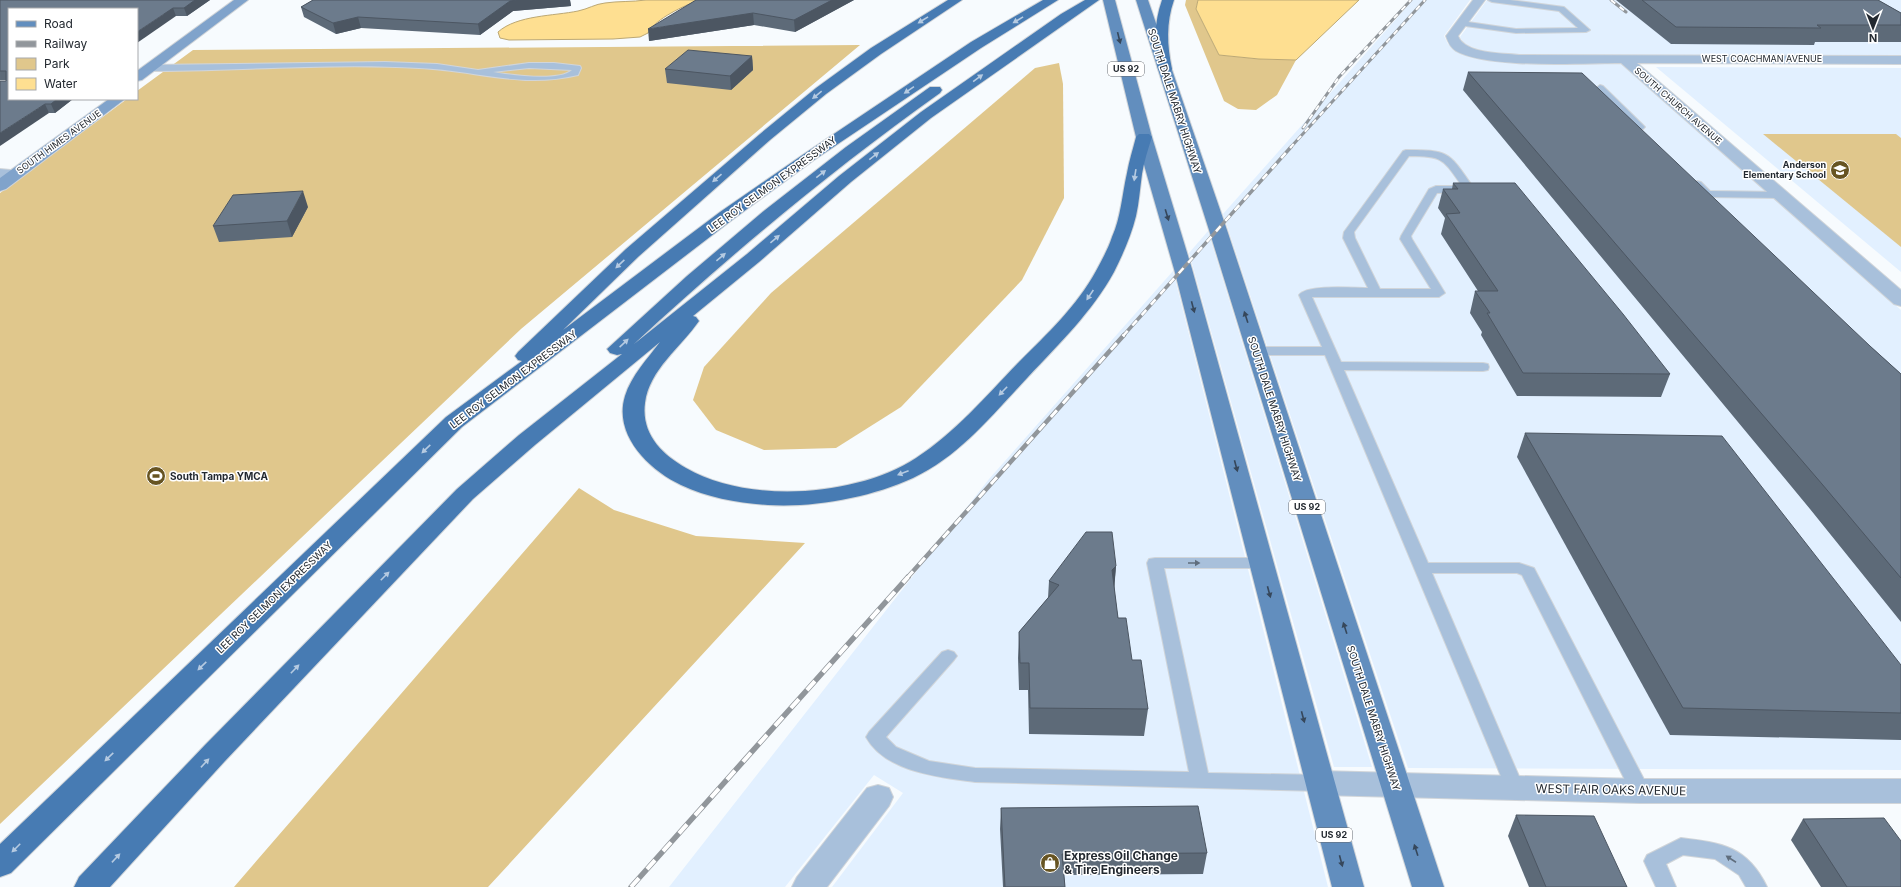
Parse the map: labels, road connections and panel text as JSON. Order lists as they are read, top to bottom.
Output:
{
  "streets": {
    "highway": ["LEE ROY SELMON EXPRESSWAY"],
    "main road": ["US 92", "SOUTH DALE MABRY HIGHWAY"],
    "street": [
      "WEST COACHMAN AVENUE",
      "SOUTH CHURCH AVENUE",
      "SOUTH HIMES AVENUE",
      "WEST FAIR OAKS AVENUE"
    ]
  },
  "crossings": [
    ["WEST COACHMAN AVENUE", "SOUTH CHURCH AVENUE"],
    ["US 92", "WEST FAIR OAKS AVENUE"],
    ["SOUTH DALE MABRY HIGHWAY", "WEST FAIR OAKS AVENUE"]
  ],
  "places": {
    "school or university": ["Anderson Elementary School"],
    "sports": ["South Tampa YMCA"],
    "shop": ["Express Oil Change & Tire Engineers"]
  },
  "legend": [
    "Road",
    "Railway",
    "Park",
    "Water"
  ],
  "north": "bottom"
}
